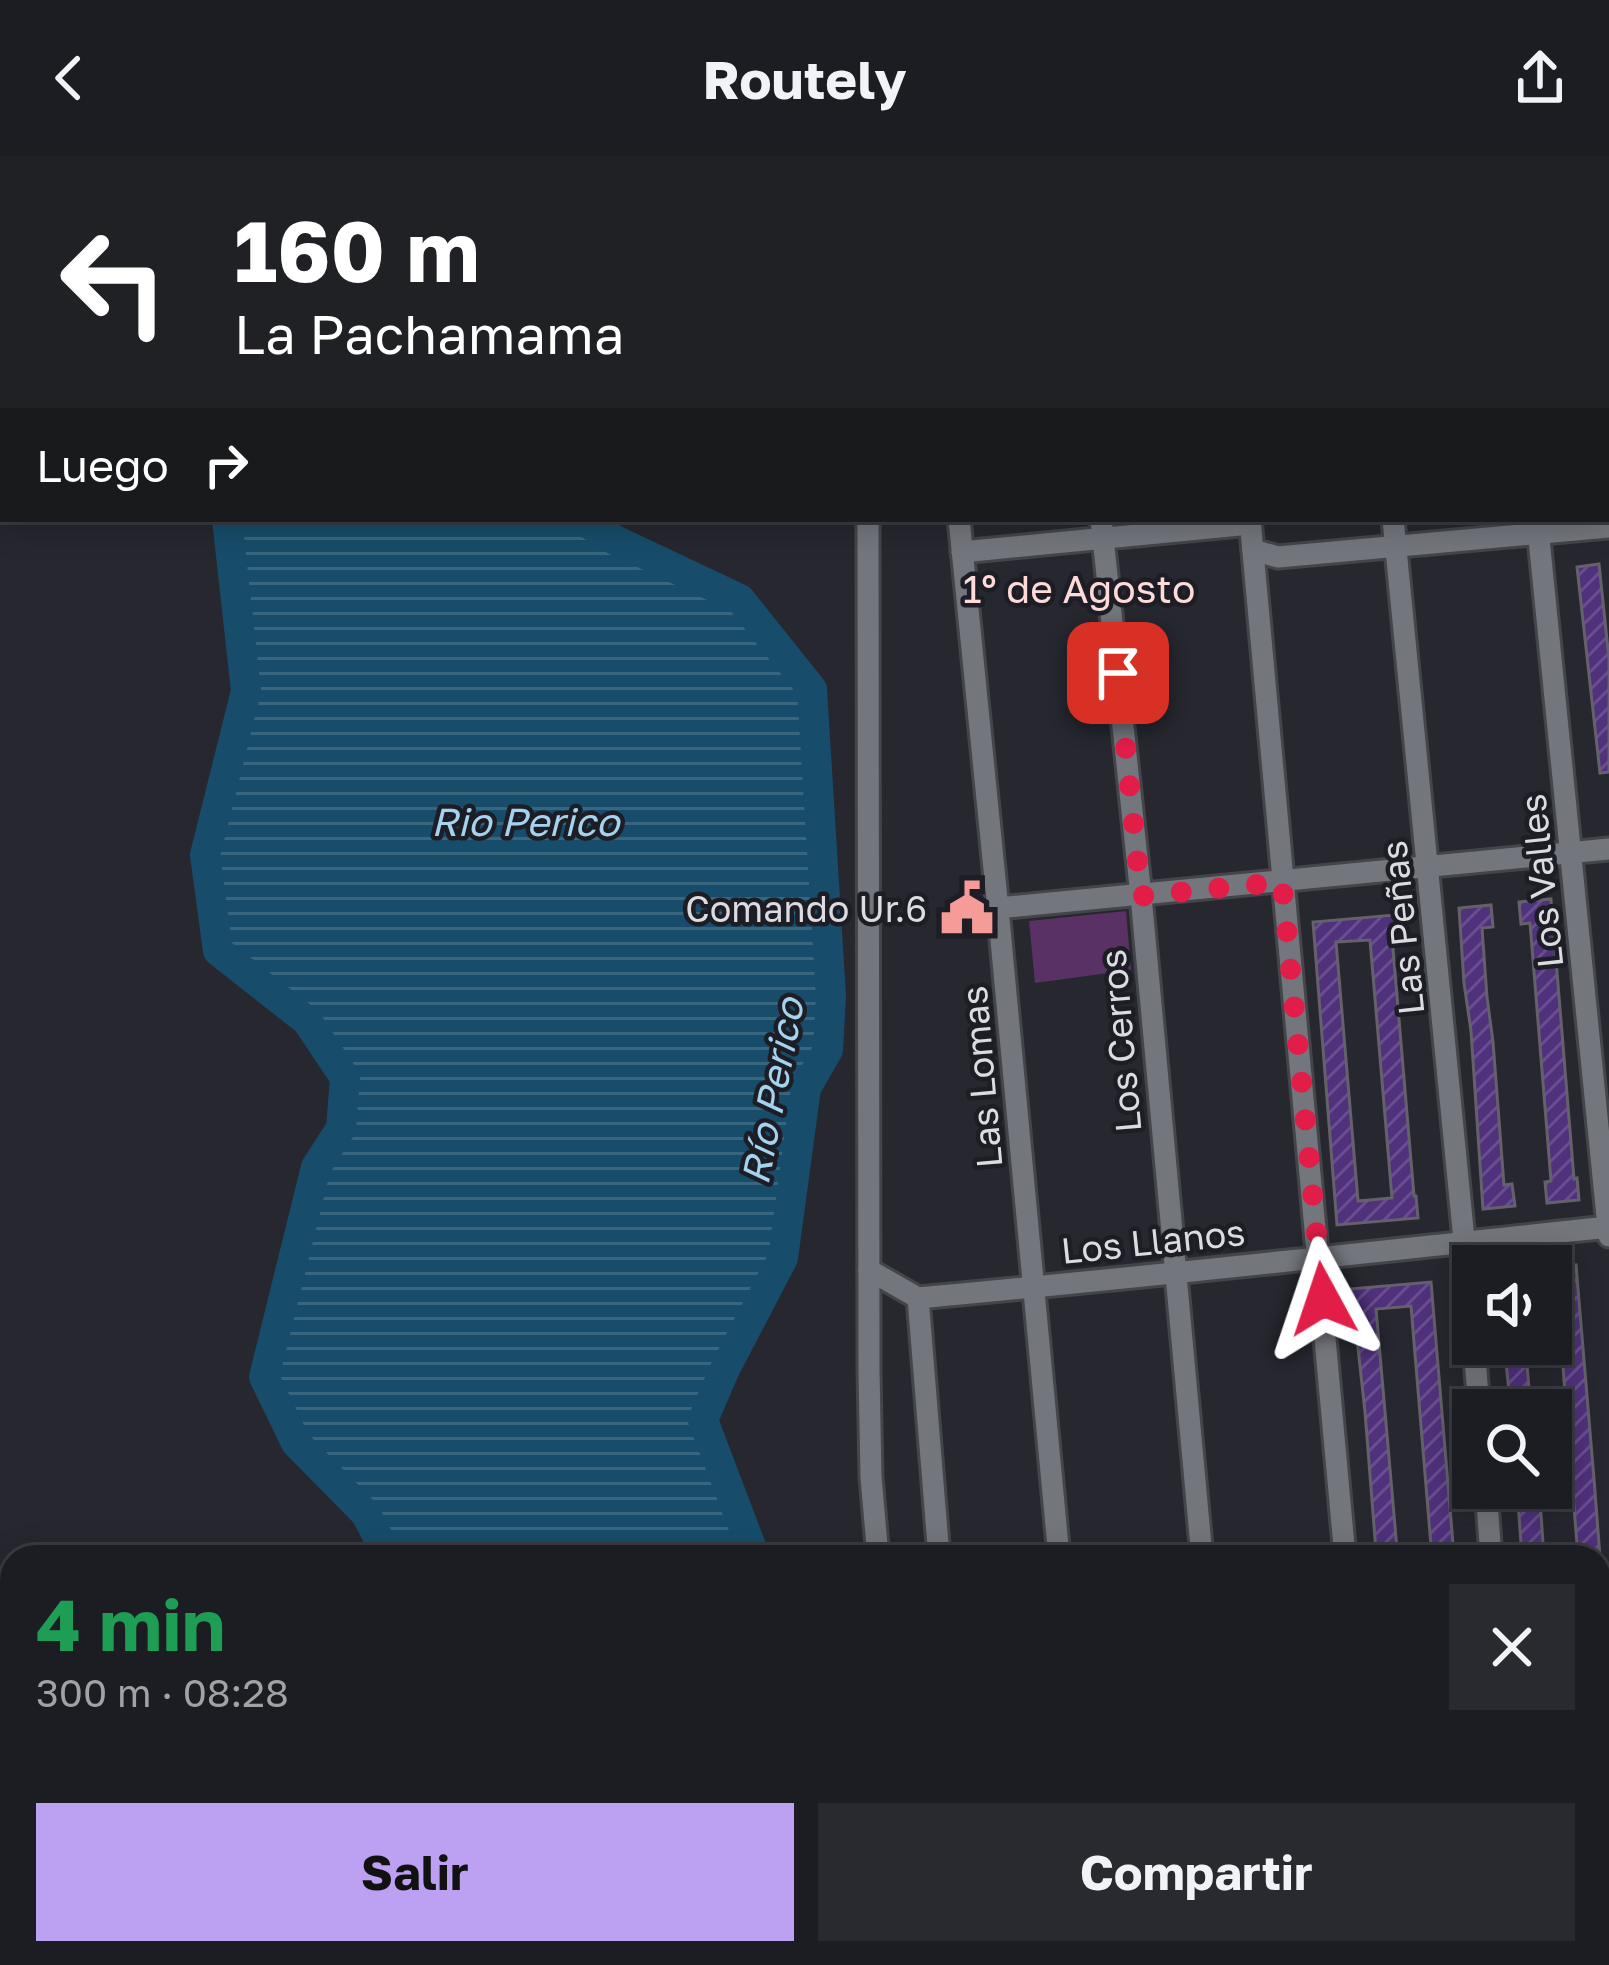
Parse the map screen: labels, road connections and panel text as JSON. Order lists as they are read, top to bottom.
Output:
{
  "streets": {
    "street": [
      "Los Valles",
      "Las Peñas",
      "Los Cerros",
      "Las Lomas",
      "Los Llanos"
    ]
  },
  "crossings": [
    ["Los Valles", "Los Llanos"],
    ["Las Peñas", "Los Llanos"],
    ["Los Cerros", "Los Llanos"],
    ["Las Lomas", "Los Llanos"]
  ],
  "districts": ["1º de Agosto"],
  "water": ["Rio Perico", "Río Perico"],
  "places": {
    "public building": ["Comando Ur.6"]
  },
  "page": {
    "header": "Routely",
    "turn": ["160 m", "La Pachamama"],
    "then": "Luego",
    "heading": ["4 min", "300 m · 08:28"],
    "buttons": ["Salir", "Compartir"]
  }
}
